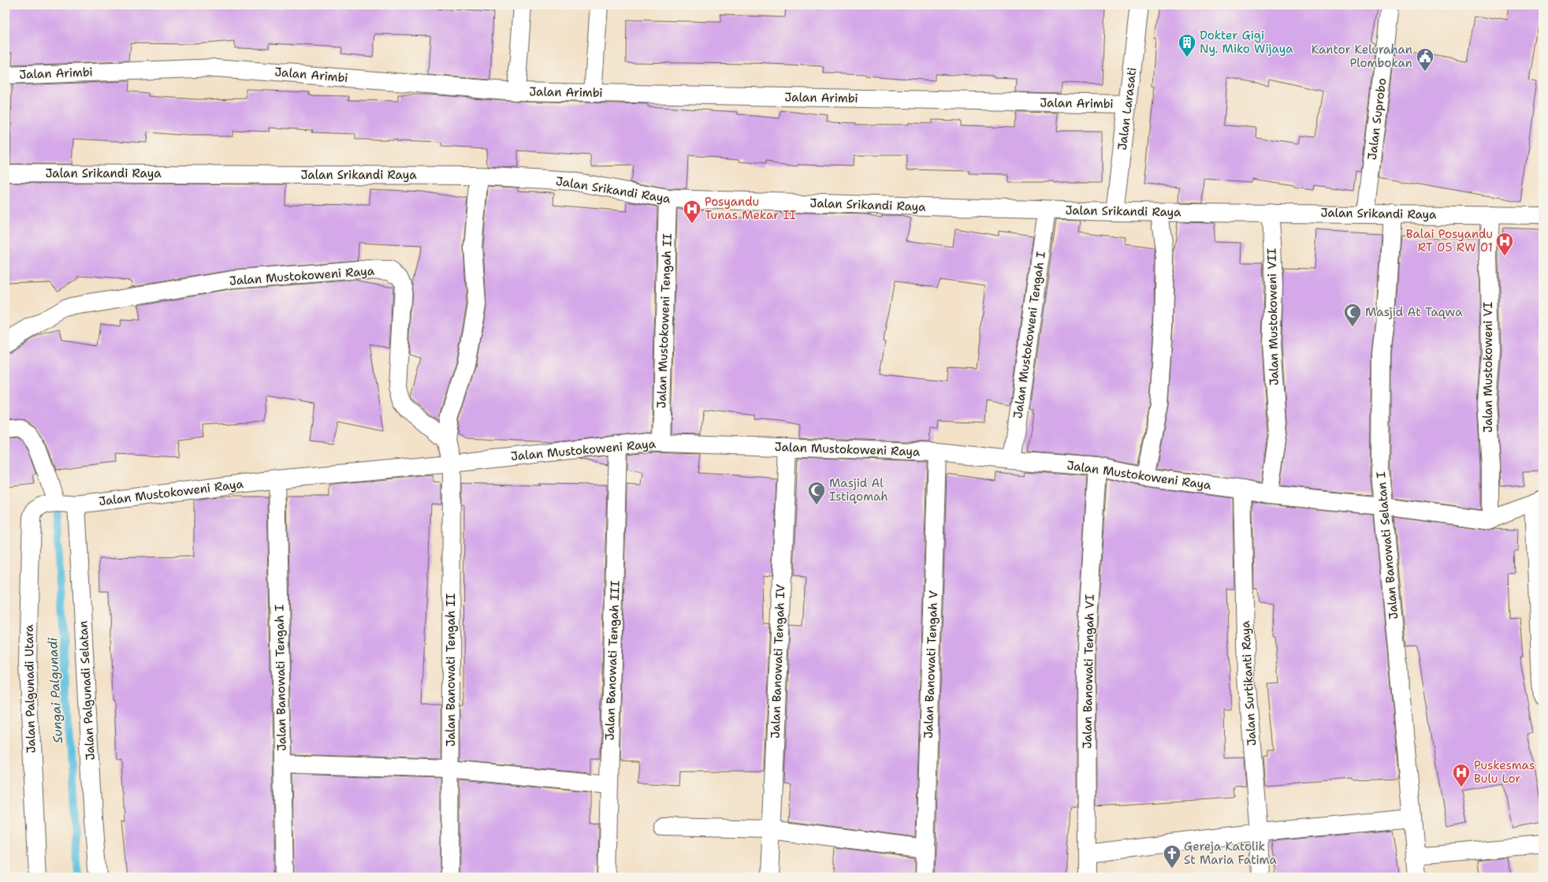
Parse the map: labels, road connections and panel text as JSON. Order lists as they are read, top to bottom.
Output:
{
  "streets": {
    "street": [
      "Jalan Arimbi",
      "Jalan Larasati",
      "Jalan Suprobo",
      "Jalan Srikandi Raya",
      "Jalan Mustokoweni Raya",
      "Jalan Mustokoweni VII",
      "Jalan Mustokoweni Tengah II",
      "Jalan Mustokoweni Tengah I",
      "Jalan Mustokoweni VI",
      "Jalan Banowati Selatan I",
      "Jalan Banowati Tengah III",
      "Jalan Banowati Tengah IV",
      "Jalan Banowati Tengah V",
      "Jalan Banowati Tengah II",
      "Jalan Banowati Tengah VI",
      "Jalan Banowati Tengah I",
      "Jalan Surtikanti Raya",
      "Jalan Palgunadi Utara",
      "Jalan Palgunadi Selatan"
    ]
  },
  "crossings": [
    ["Jalan Arimbi", "Jalan Larasati"],
    ["Jalan Larasati", "Jalan Srikandi Raya"],
    ["Jalan Suprobo", "Jalan Srikandi Raya"],
    ["Jalan Srikandi Raya", "Jalan Mustokoweni VII"],
    ["Jalan Srikandi Raya", "Jalan Mustokoweni Tengah II"],
    ["Jalan Srikandi Raya", "Jalan Mustokoweni Tengah I"],
    ["Jalan Srikandi Raya", "Jalan Mustokoweni VI"],
    ["Jalan Srikandi Raya", "Jalan Banowati Selatan I"],
    ["Jalan Mustokoweni Raya", "Jalan Mustokoweni VII"],
    ["Jalan Mustokoweni Raya", "Jalan Mustokoweni Tengah II"],
    ["Jalan Mustokoweni Raya", "Jalan Mustokoweni Tengah I"],
    ["Jalan Mustokoweni Raya", "Jalan Mustokoweni VI"],
    ["Jalan Mustokoweni Raya", "Jalan Banowati Selatan I"],
    ["Jalan Mustokoweni Raya", "Jalan Banowati Tengah III"],
    ["Jalan Mustokoweni Raya", "Jalan Banowati Tengah IV"],
    ["Jalan Mustokoweni Raya", "Jalan Banowati Tengah V"],
    ["Jalan Mustokoweni Raya", "Jalan Banowati Tengah II"],
    ["Jalan Mustokoweni Raya", "Jalan Banowati Tengah VI"],
    ["Jalan Mustokoweni Raya", "Jalan Banowati Tengah I"],
    ["Jalan Mustokoweni Raya", "Jalan Surtikanti Raya"],
    ["Jalan Mustokoweni Raya", "Jalan Palgunadi Utara"],
    ["Jalan Mustokoweni Raya", "Jalan Palgunadi Selatan"]
  ],
  "water": ["Sungai Palgunadi"],
  "places": {
    "building": ["Dokter Gigi Ny. Miko Wijaya"],
    "public building": ["Kantor Kelurahan Plombokan"],
    "hospital": ["Posyandu Tunas Mekar II", "Balai Posyandu RT 05 RW 01", "Puskesmas Bulu Lor"],
    "mosque": ["Masjid At Taqwa", "Masjid Al Istiqomah"],
    "church": ["Gereja Katolik St Maria Fatima"]
  }
}
